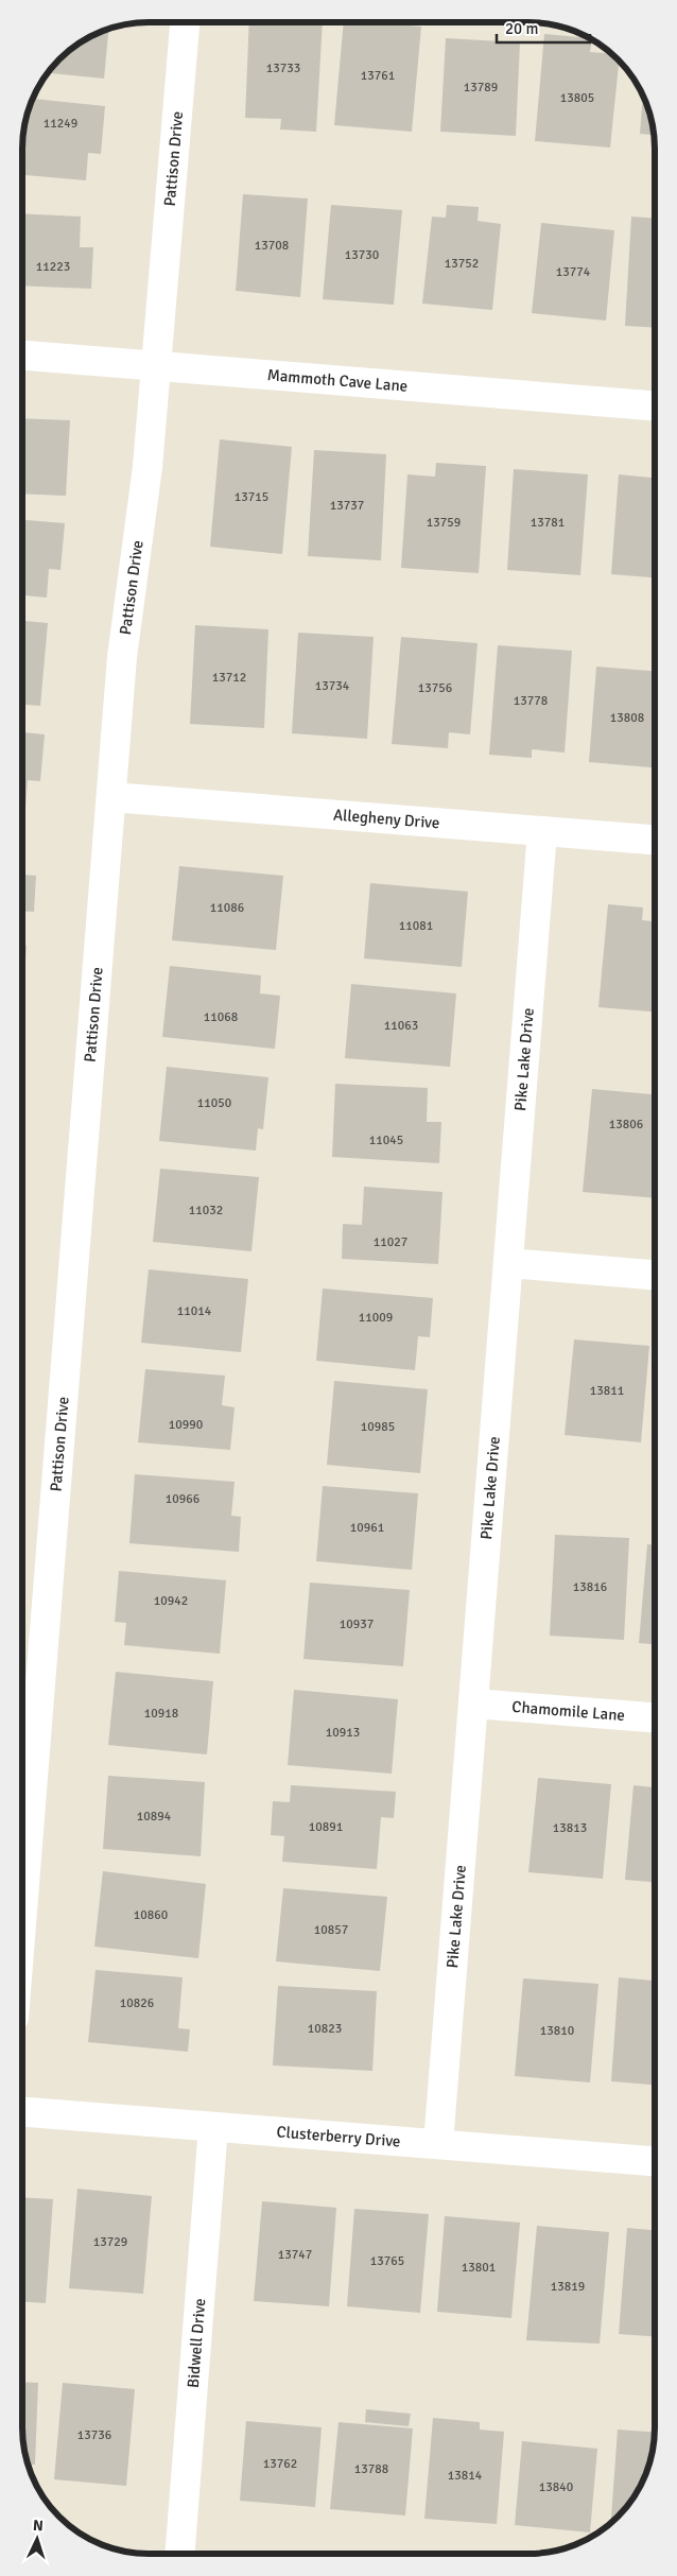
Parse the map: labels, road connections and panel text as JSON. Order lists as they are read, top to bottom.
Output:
{
  "streets": {
    "street": [
      "Pattison Drive",
      "Mammoth Cave Lane",
      "Allegheny Drive",
      "Pike Lake Drive",
      "Chamomile Lane",
      "Clusterberry Drive",
      "Bidwell Drive"
    ]
  },
  "crossings": [
    ["Pattison Drive", "Mammoth Cave Lane"],
    ["Pattison Drive", "Allegheny Drive"],
    ["Allegheny Drive", "Pike Lake Drive"],
    ["Pike Lake Drive", "Chamomile Lane"],
    ["Pike Lake Drive", "Clusterberry Drive"],
    ["Clusterberry Drive", "Bidwell Drive"]
  ],
  "house_numbers": [
    "13733",
    "13761",
    "13789",
    "13805",
    "11249",
    "13708",
    "13730",
    "13752",
    "11223",
    "13774",
    "13715",
    "13737",
    "13759",
    "13781",
    "13712",
    "13734",
    "13756",
    "13778",
    "13808",
    "11086",
    "11081",
    "11068",
    "11063",
    "11050",
    "13806",
    "11045",
    "11032",
    "11027",
    "11014",
    "11009",
    "13811",
    "10990",
    "10985",
    "10966",
    "10961",
    "13816",
    "10942",
    "10937",
    "10918",
    "10913",
    "10894",
    "10891",
    "13813",
    "10860",
    "10857",
    "10826",
    "10823",
    "13810",
    "13729",
    "13747",
    "13765",
    "13801",
    "13819",
    "13736",
    "13762",
    "13788",
    "13814",
    "13840"
  ],
  "scale_bar": "20 m",
  "north": "top"
}
